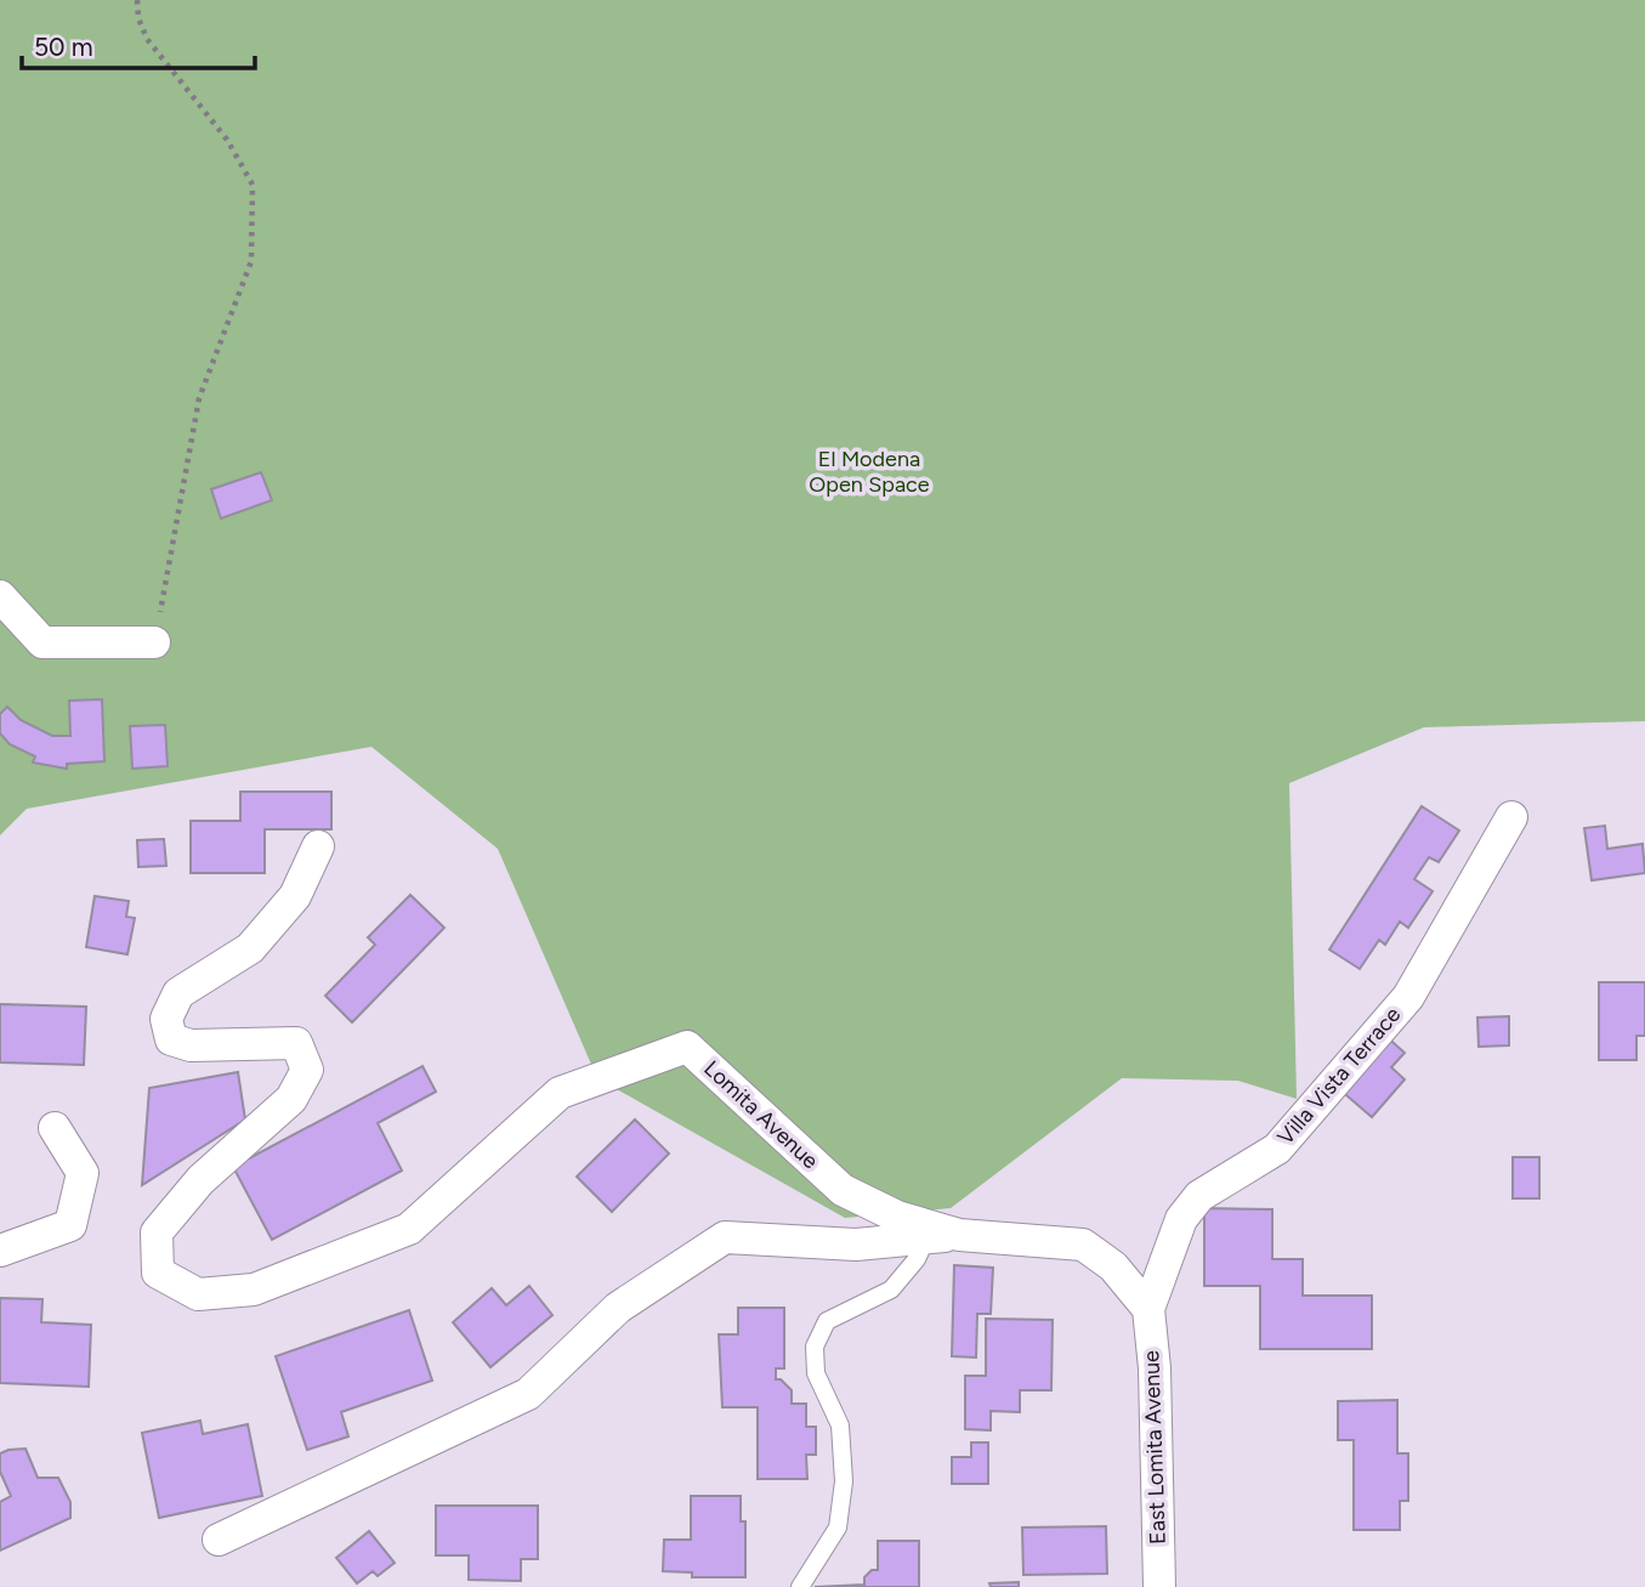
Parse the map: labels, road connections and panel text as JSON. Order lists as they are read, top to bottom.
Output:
{
  "streets": {
    "street": ["Villa Vista Terrace", "Lomita Avenue", "East Lomita Avenue"]
  },
  "crossings": [
    ["Villa Vista Terrace", "Lomita Avenue"],
    ["Villa Vista Terrace", "East Lomita Avenue"],
    ["Lomita Avenue", "East Lomita Avenue"]
  ],
  "parks": ["El Modena Open Space"],
  "scale_bar": "50 m"
}
